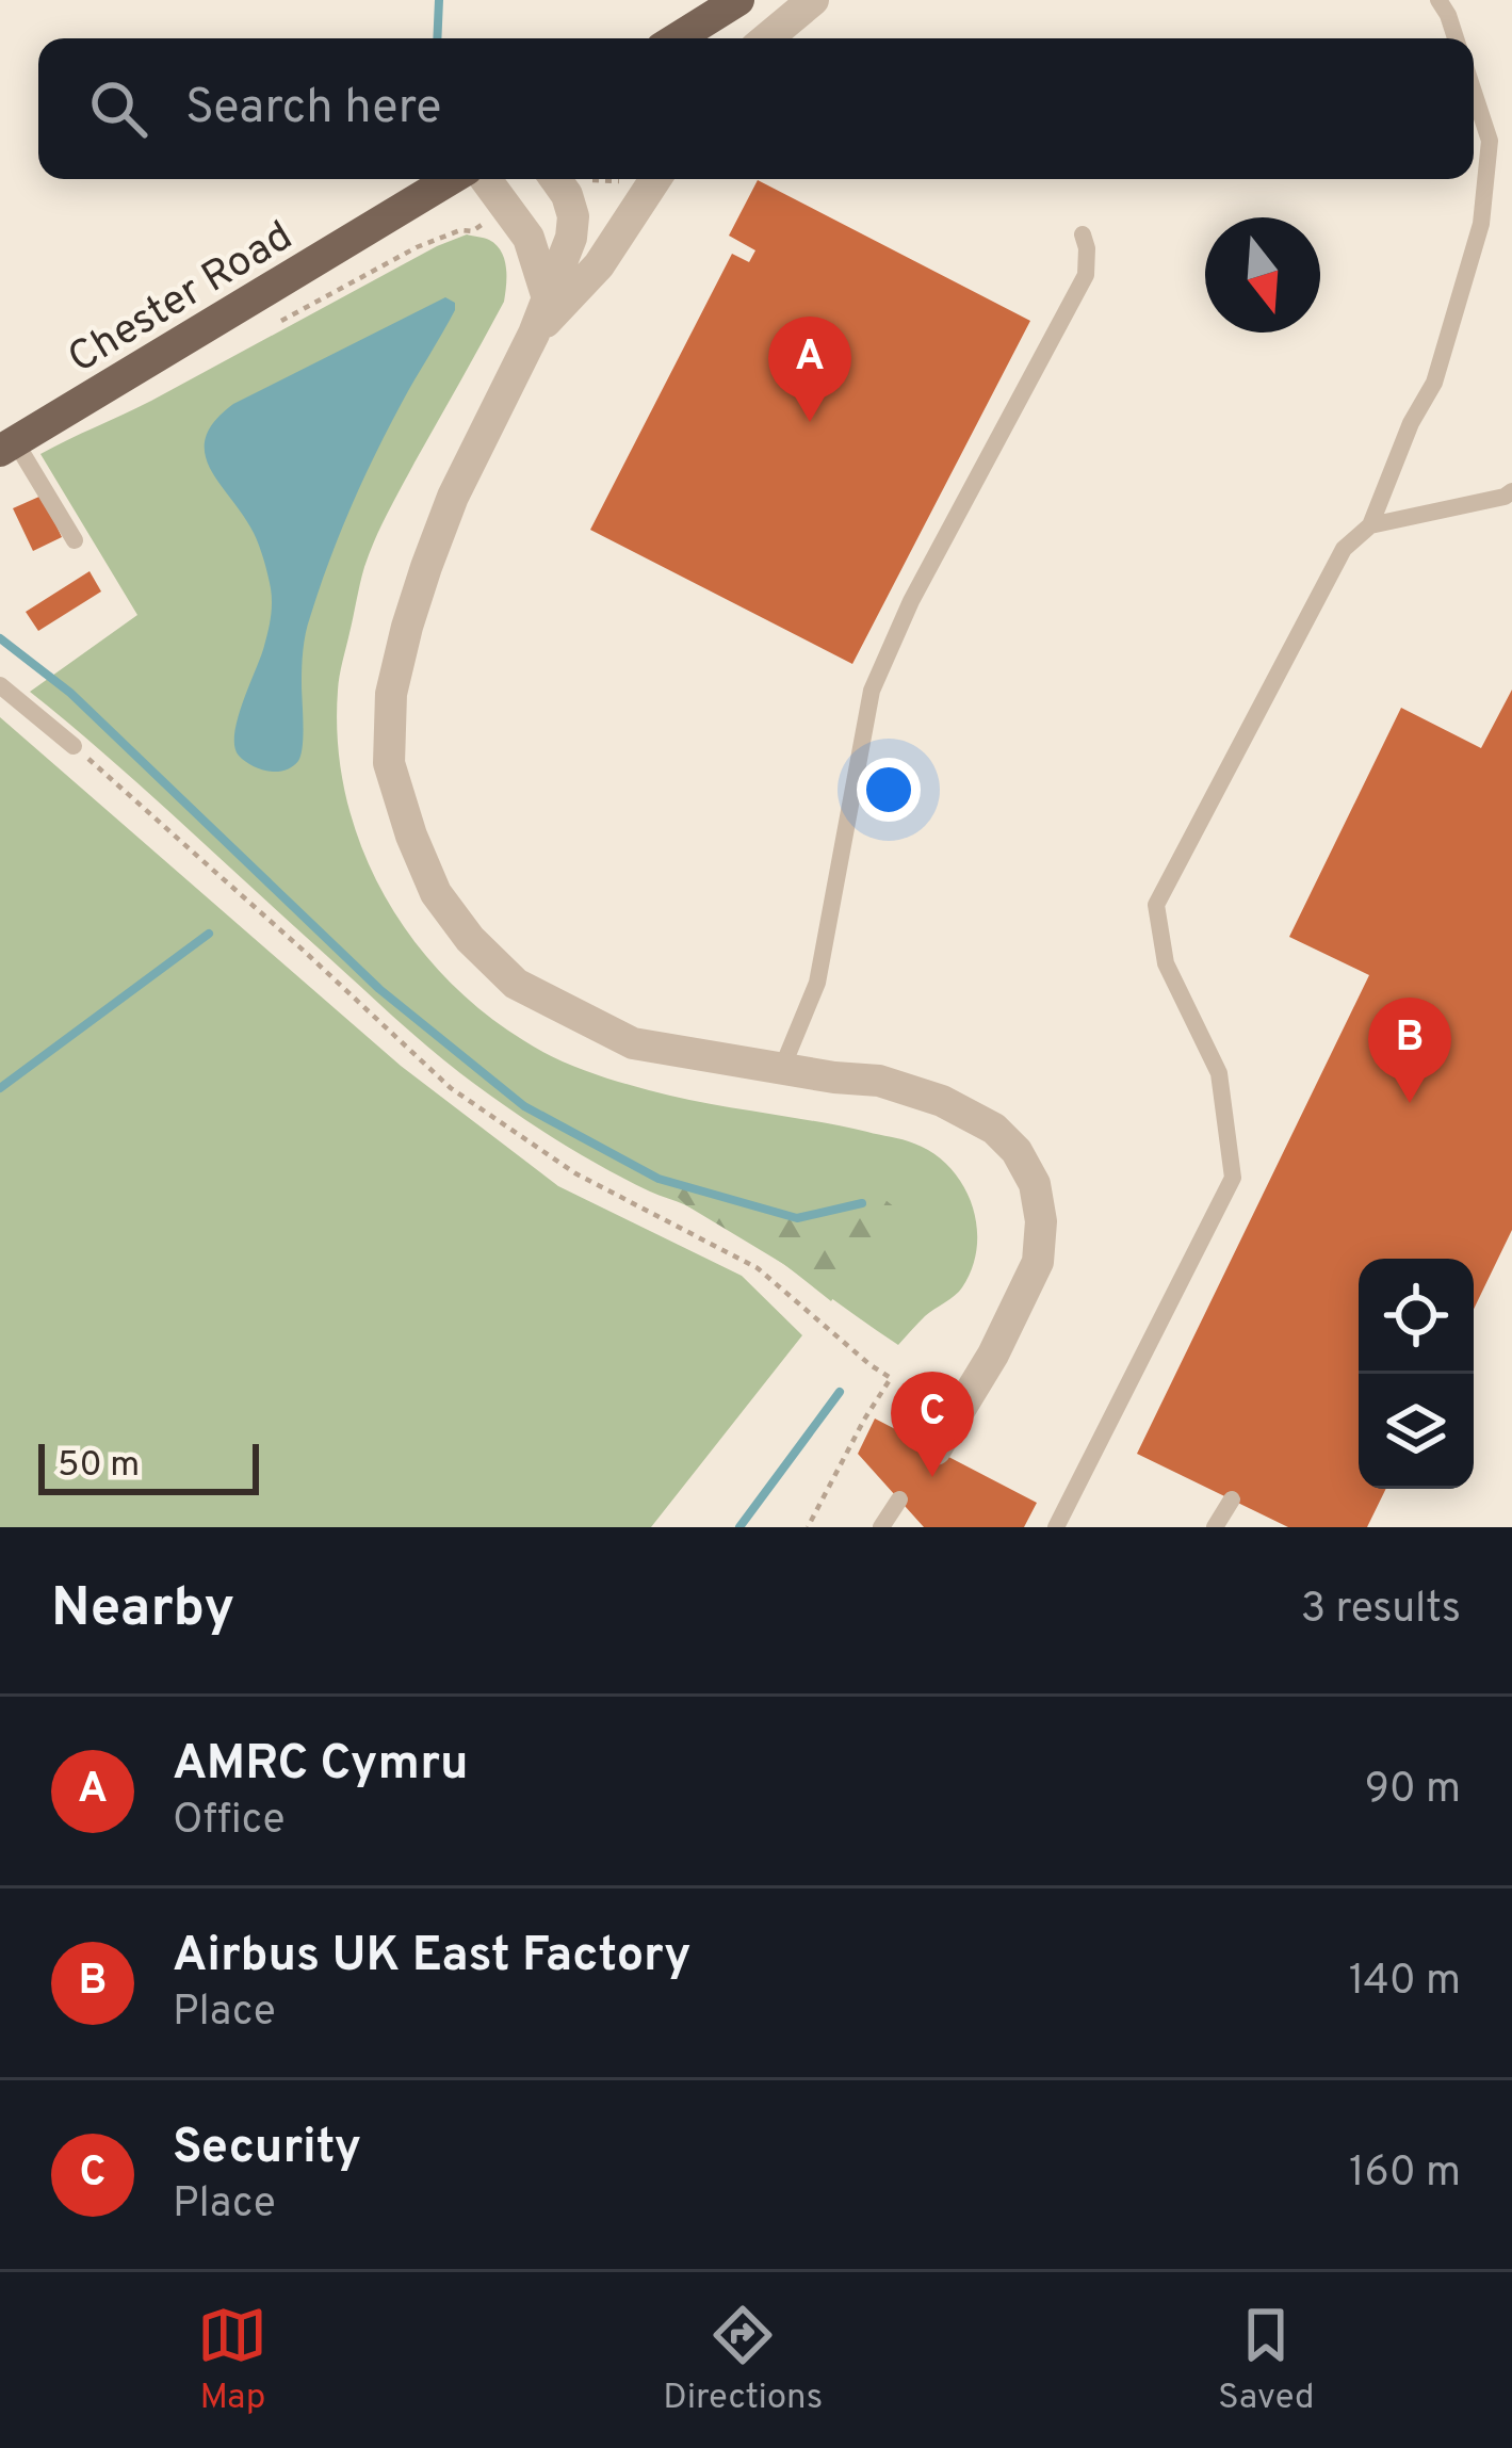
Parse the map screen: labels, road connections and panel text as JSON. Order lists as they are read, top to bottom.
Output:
{
  "streets": {
    "main road": ["Chester Road"]
  },
  "scale_bar": "50 m",
  "north": "bottom",
  "page": {
    "search": "Search here",
    "pins": ["A", "B", "C"],
    "scale": "50 m",
    "heading": ["Nearby", "3 results"],
    "list": [
      {
        "mark": "A",
        "name": "AMRC Cymru",
        "note": "Office",
        "value": "90 m"
      },
      {
        "mark": "B",
        "name": "Airbus UK East Factory",
        "note": "Place",
        "value": "140 m"
      },
      {
        "mark": "C",
        "name": "Security",
        "note": "Place",
        "value": "160 m"
      }
    ],
    "nav": ["Map", "Directions", "Saved"]
  }
}
